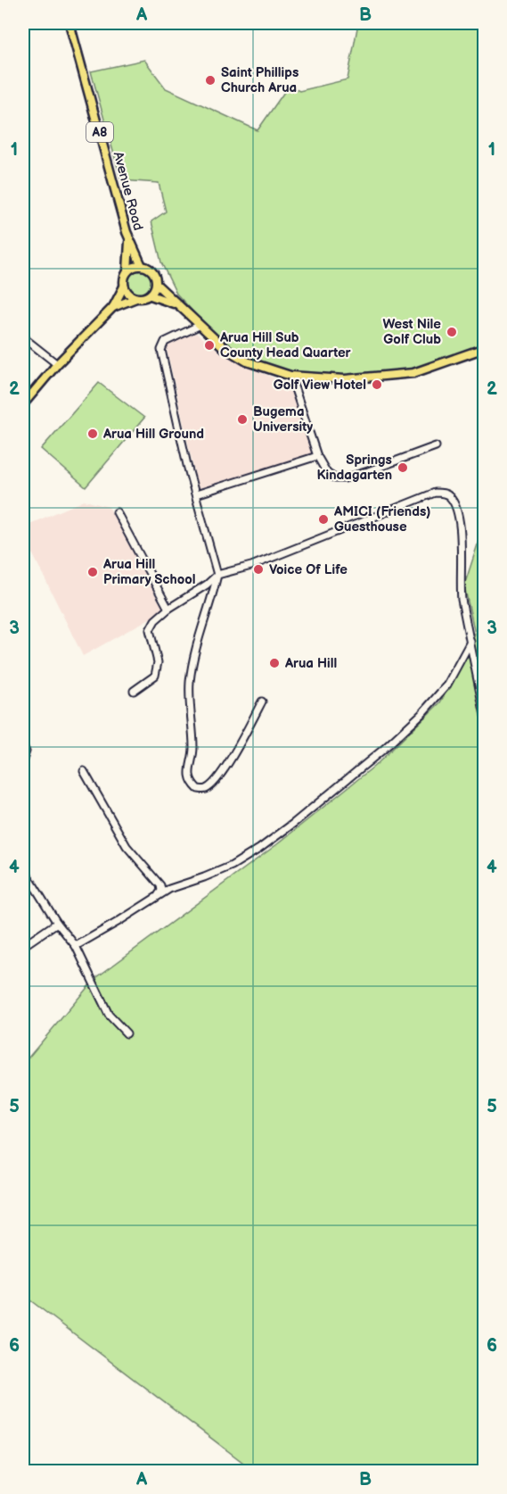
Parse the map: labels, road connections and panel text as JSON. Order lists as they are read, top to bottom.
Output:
{
  "streets": {
    "main road": ["A8", "Avenue Road"]
  },
  "crossings": [
    ["A8", "Avenue Road"]
  ],
  "places": [
    "Saint Phillips Church Arua",
    "West Nile Golf Club",
    "Arua Hill Sub County Head Quarter",
    "Golf View Hotel",
    "Bugema University",
    "Arua Hill Ground",
    "Springs Kindagarten",
    "AMICI (Friends) Guesthouse",
    "Voice Of Life",
    "Arua Hill Primary School",
    "Arua Hill"
  ],
  "grid": {
    "columns": ["A", "B"],
    "rows": [
      "1",
      "2",
      "3",
      "4",
      "5",
      "6"
    ]
  }
}
